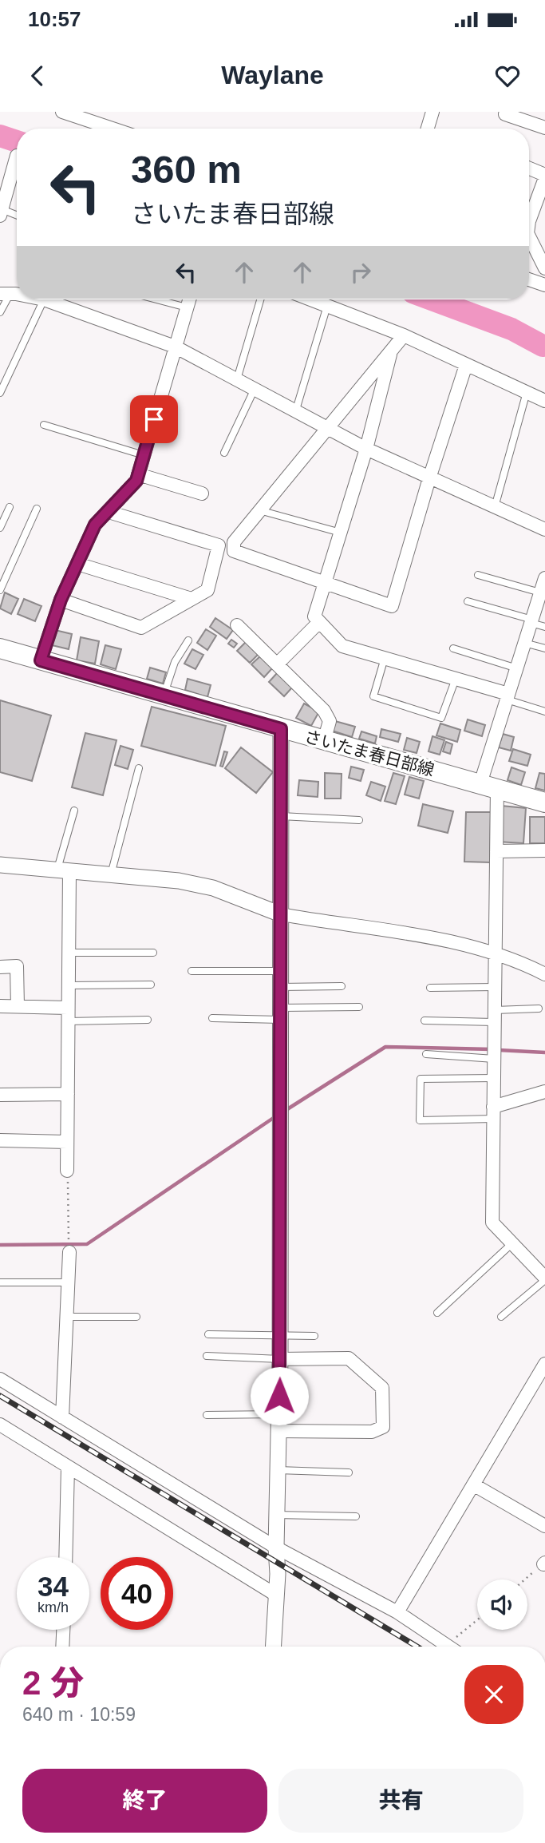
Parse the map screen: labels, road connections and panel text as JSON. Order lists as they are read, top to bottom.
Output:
{
  "streets": {
    "main road": ["さいたま春日部線"]
  },
  "page": {
    "status": "10:57",
    "header": "Waylane",
    "turn": ["360 m", "さいたま春日部線"],
    "speed": "34 km/h",
    "limit": "40",
    "heading": ["2 分", "640 m · 10:59"],
    "buttons": ["終了", "共有"]
  }
}
